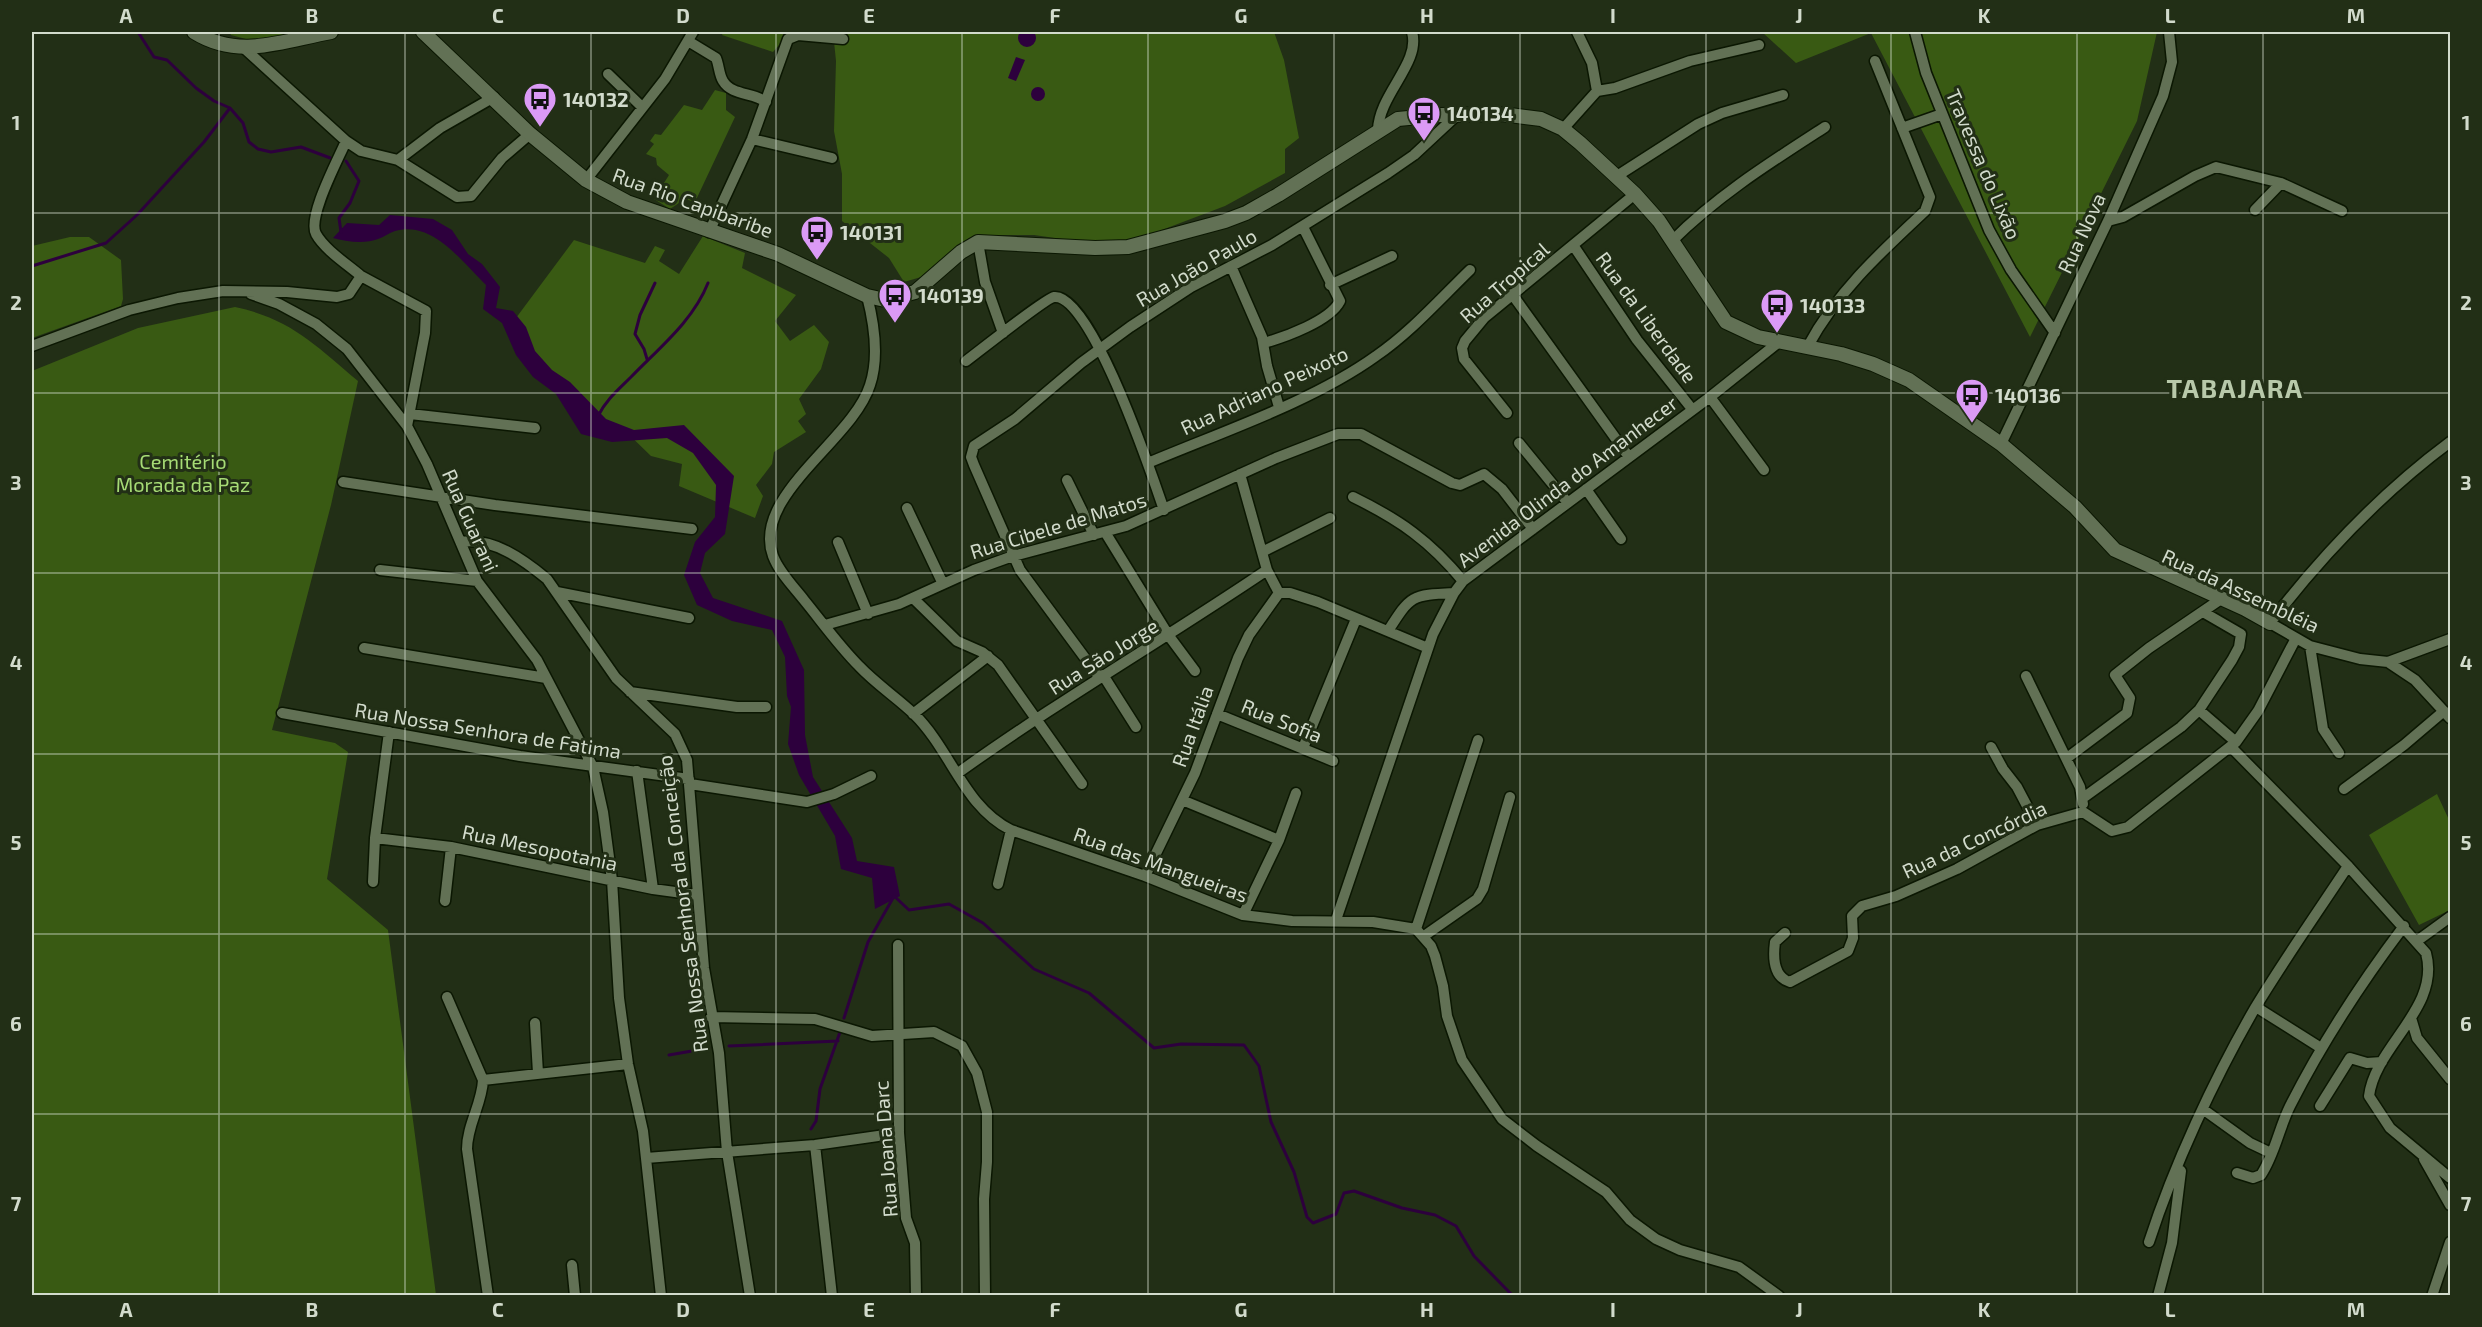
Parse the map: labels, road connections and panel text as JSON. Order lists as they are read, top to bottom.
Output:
{
  "streets": {
    "street": [
      "Travessa do Lixão",
      "Rua Rio Capibaribe",
      "Rua Nova",
      "Rua João Paulo",
      "Rua Tropical",
      "Rua da Liberdade",
      "Rua Adriano Peixoto",
      "Avenida Olinda do Amanhecer",
      "Rua Guarani",
      "Rua Cibele de Matos",
      "Rua da Assembléia",
      "Rua São Jorge",
      "Rua Sofia",
      "Rua Itália",
      "Rua Nossa Senhora de Fatima",
      "Rua da Concórdia",
      "Rua Mesopotania",
      "Rua das Mangueiras",
      "Rua Nossa Senhora da Conceição",
      "Rua Joana Darc"
    ]
  },
  "crossings": [
    ["Travessa do Lixão", "Rua Nova"],
    ["Rua Rio Capibaribe", "Rua das Mangueiras"],
    ["Rua Nova", "Rua da Assembléia"],
    ["Rua João Paulo", "Rua Cibele de Matos"],
    ["Rua João Paulo", "Rua da Assembléia"],
    ["Rua Tropical", "Rua da Liberdade"],
    ["Rua Tropical", "Rua da Assembléia"],
    ["Rua da Liberdade", "Avenida Olinda do Amanhecer"],
    ["Avenida Olinda do Amanhecer", "Rua Cibele de Matos"],
    ["Avenida Olinda do Amanhecer", "Rua da Assembléia"],
    ["Avenida Olinda do Amanhecer", "Rua das Mangueiras"],
    ["Rua Guarani", "Rua Nossa Senhora de Fatima"],
    ["Rua Guarani", "Rua Mesopotania"],
    ["Rua Guarani", "Rua Nossa Senhora da Conceição"],
    ["Rua Cibele de Matos", "Rua das Mangueiras"],
    ["Rua São Jorge", "Rua das Mangueiras"],
    ["Rua Sofia", "Rua Itália"],
    ["Rua Itália", "Rua das Mangueiras"],
    ["Rua Nossa Senhora de Fatima", "Rua Nossa Senhora da Conceição"],
    ["Rua Mesopotania", "Rua Nossa Senhora da Conceição"]
  ],
  "districts": ["TABAJARA"],
  "parks": ["Cemitério Morada da Paz"],
  "places": {
    "bus stop": [
      "140132",
      "140134",
      "140131",
      "140139",
      "140133",
      "140136"
    ]
  },
  "grid": {
    "columns": [
      "A",
      "B",
      "C",
      "D",
      "E",
      "F",
      "G",
      "H",
      "I",
      "J",
      "K",
      "L",
      "M"
    ],
    "rows": [
      "1",
      "2",
      "3",
      "4",
      "5",
      "6",
      "7"
    ]
  }
}
